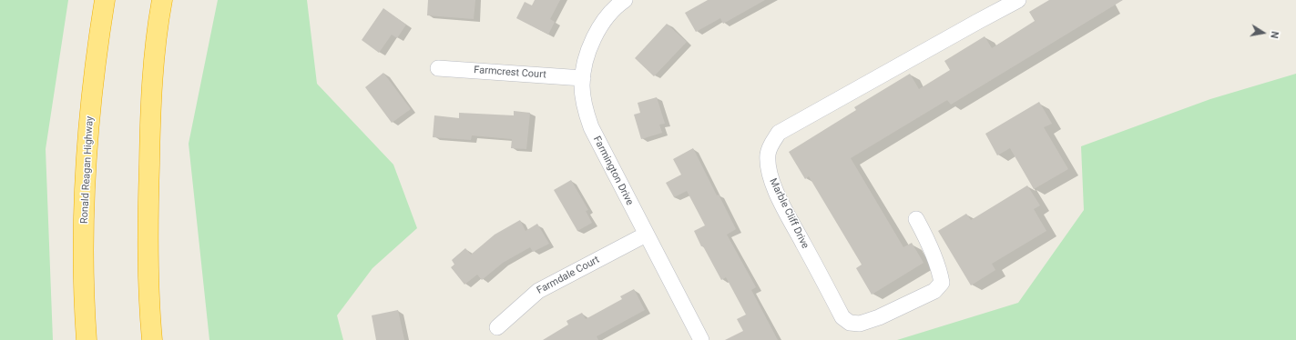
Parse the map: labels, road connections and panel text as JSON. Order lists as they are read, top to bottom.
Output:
{
  "streets": {
    "highway": ["Ronald Reagan Highway"],
    "street": [
      "Farmcrest Court",
      "Farmington Drive",
      "Marble Cliff Drive",
      "Farmdale Court"
    ]
  },
  "crossings": [
    ["Farmcrest Court", "Farmington Drive"],
    ["Farmington Drive", "Farmdale Court"]
  ],
  "north": "right"
}
